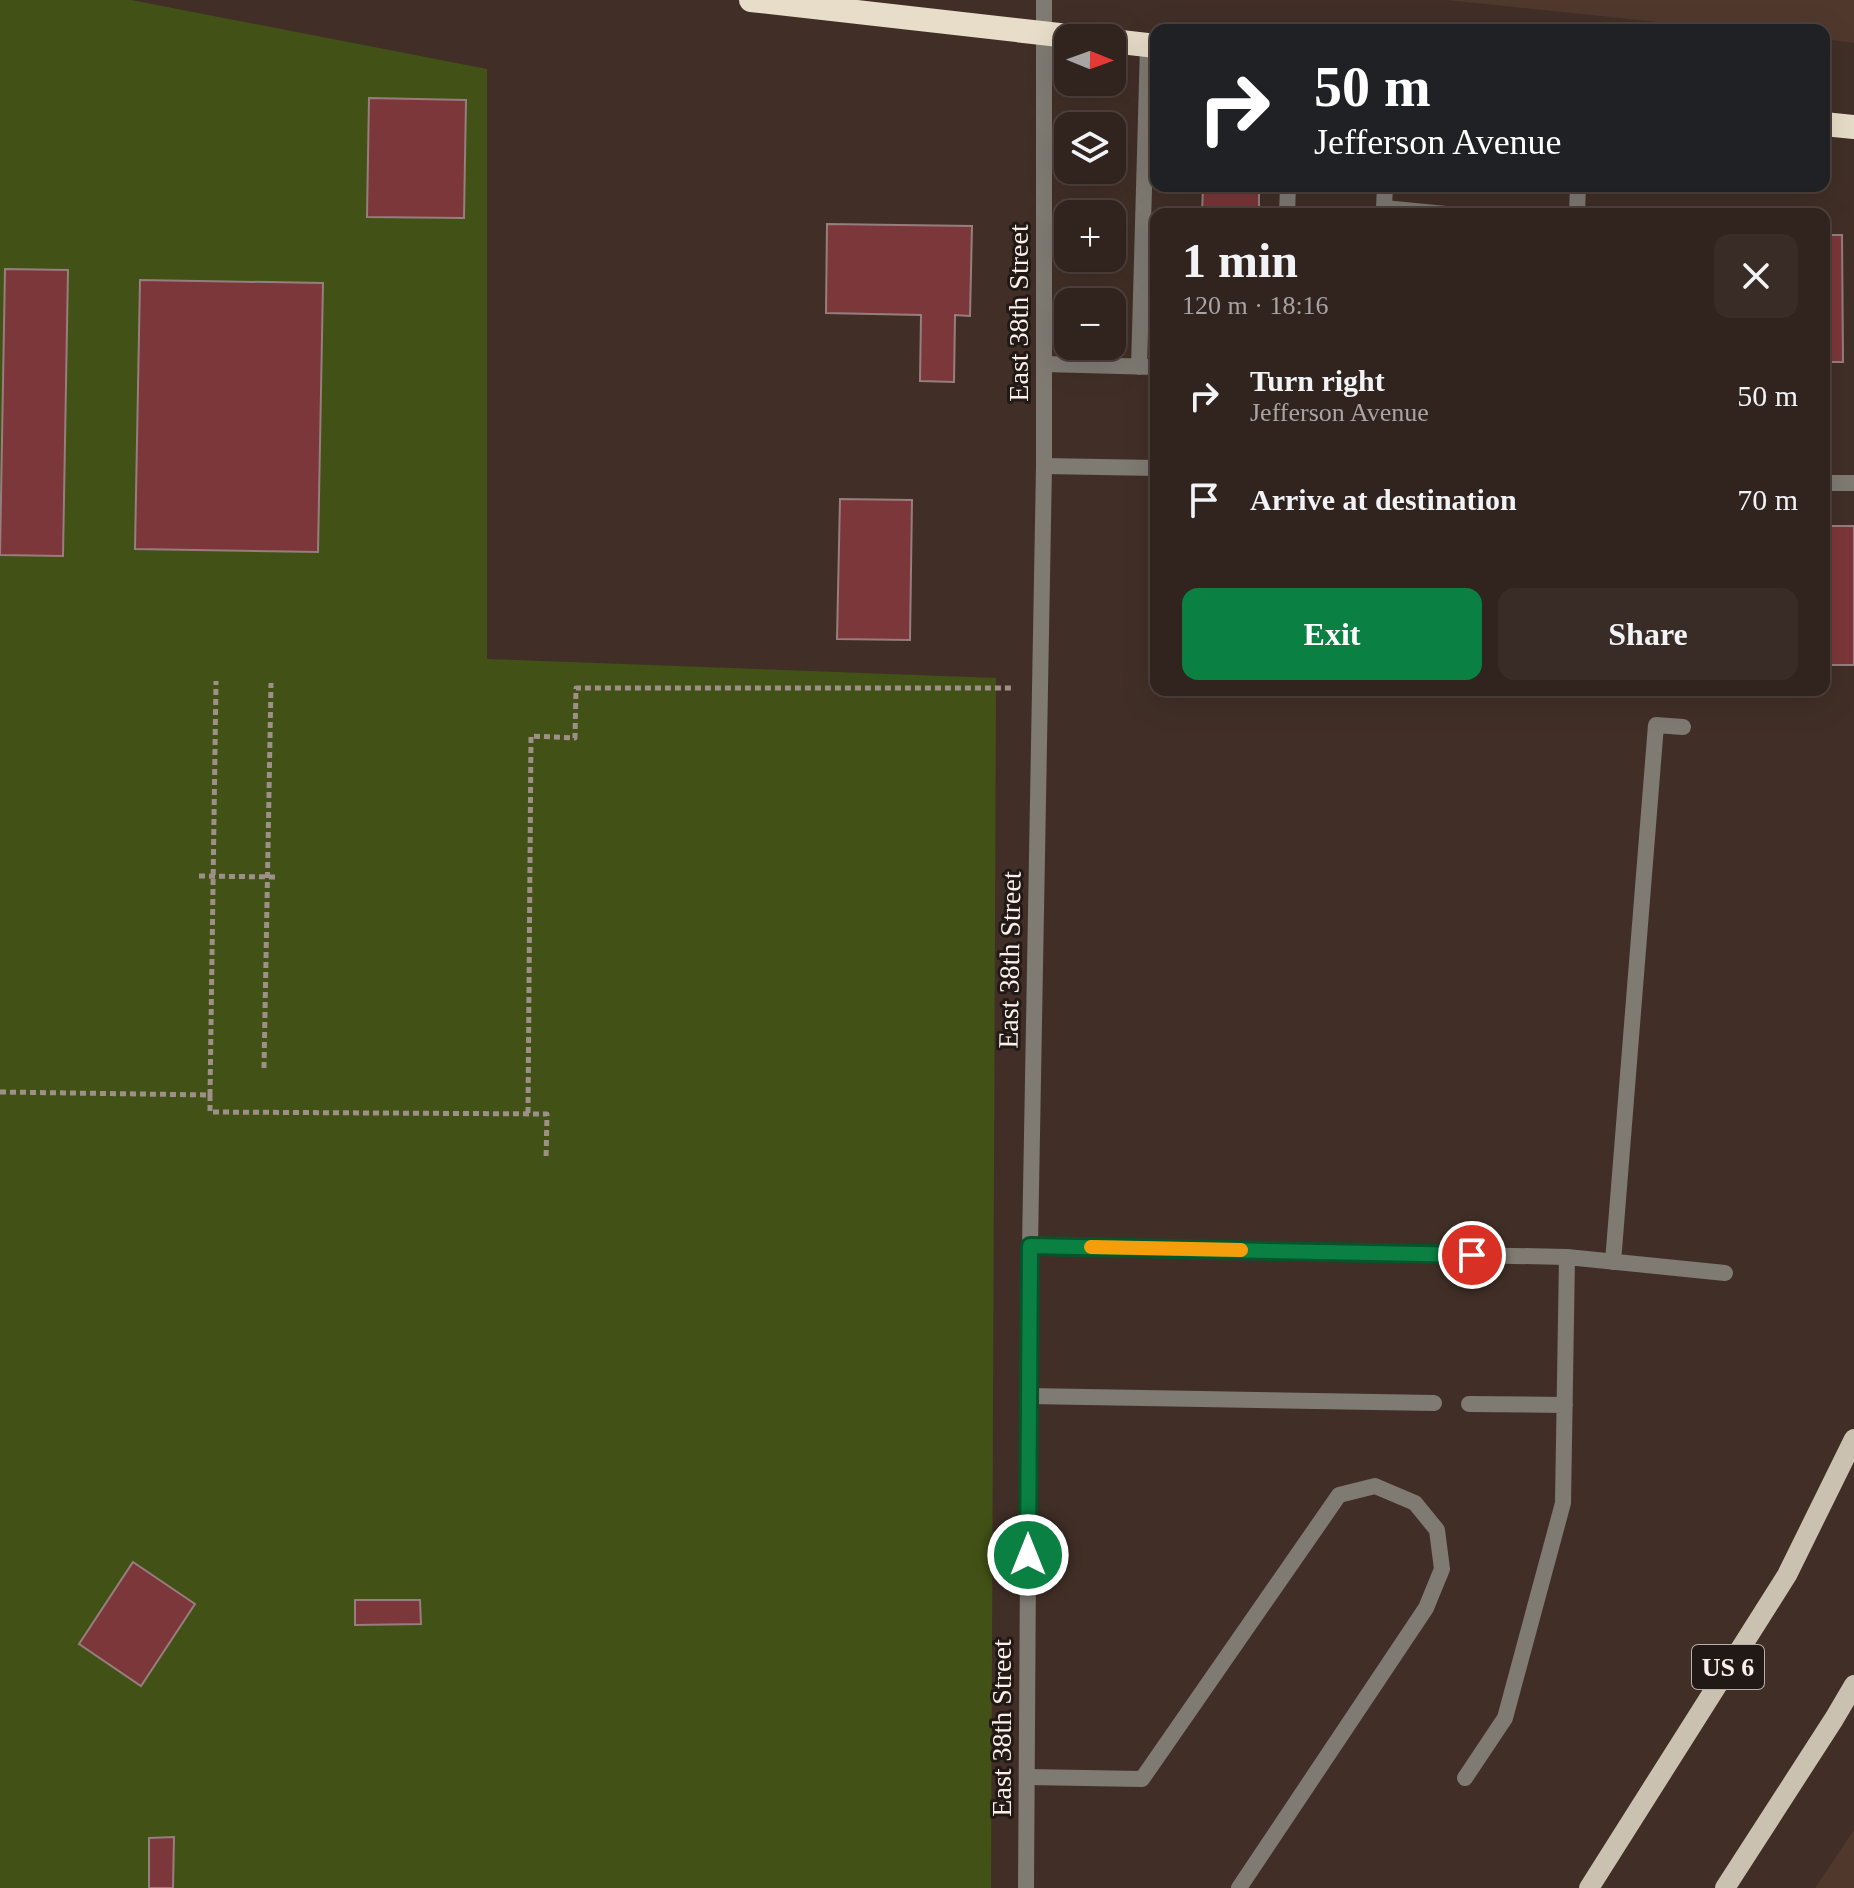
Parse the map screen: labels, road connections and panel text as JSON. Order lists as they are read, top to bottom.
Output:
{
  "streets": {
    "main road": ["US 6"],
    "street": ["East 38th Street"]
  },
  "north": "right",
  "page": {
    "map_buttons": ["+", "−"],
    "turn": ["50 m", "Jefferson Avenue"],
    "heading": ["1 min", "120 m · 18:16"],
    "list": [
      {
        "name": "Turn right",
        "note": "Jefferson Avenue",
        "value": "50 m"
      },
      {
        "name": "Arrive at destination",
        "value": "70 m"
      }
    ],
    "buttons": ["Exit", "Share"]
  }
}
